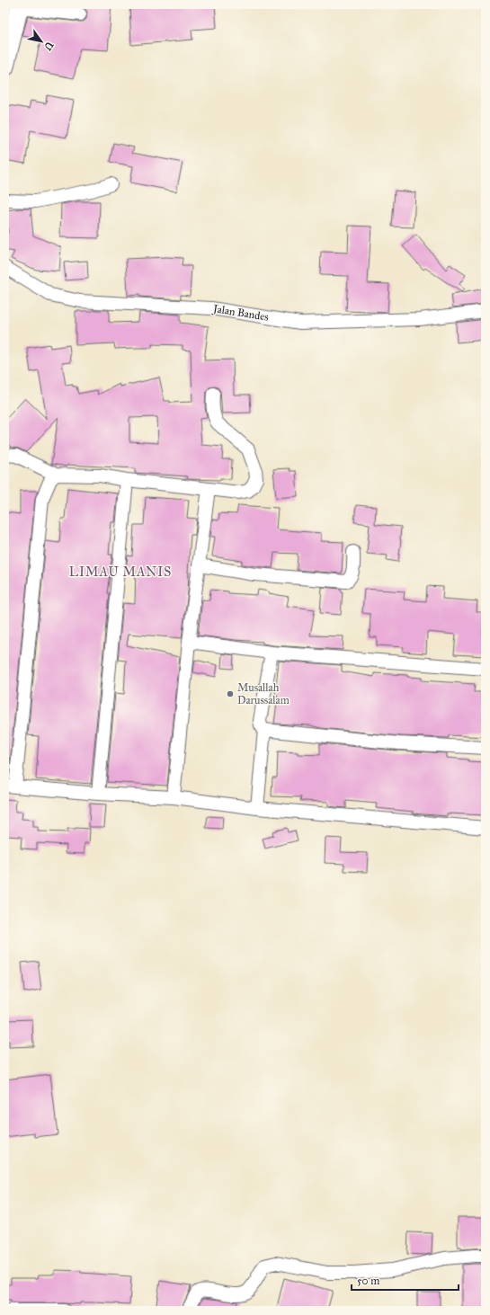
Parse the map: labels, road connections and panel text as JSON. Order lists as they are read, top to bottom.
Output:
{
  "streets": {
    "street": ["Jalan Bandes"]
  },
  "districts": ["LIMAU MANIS"],
  "places": ["Musallah Darussalam"],
  "scale_bar": "50 m",
  "north": "bottom right"
}
